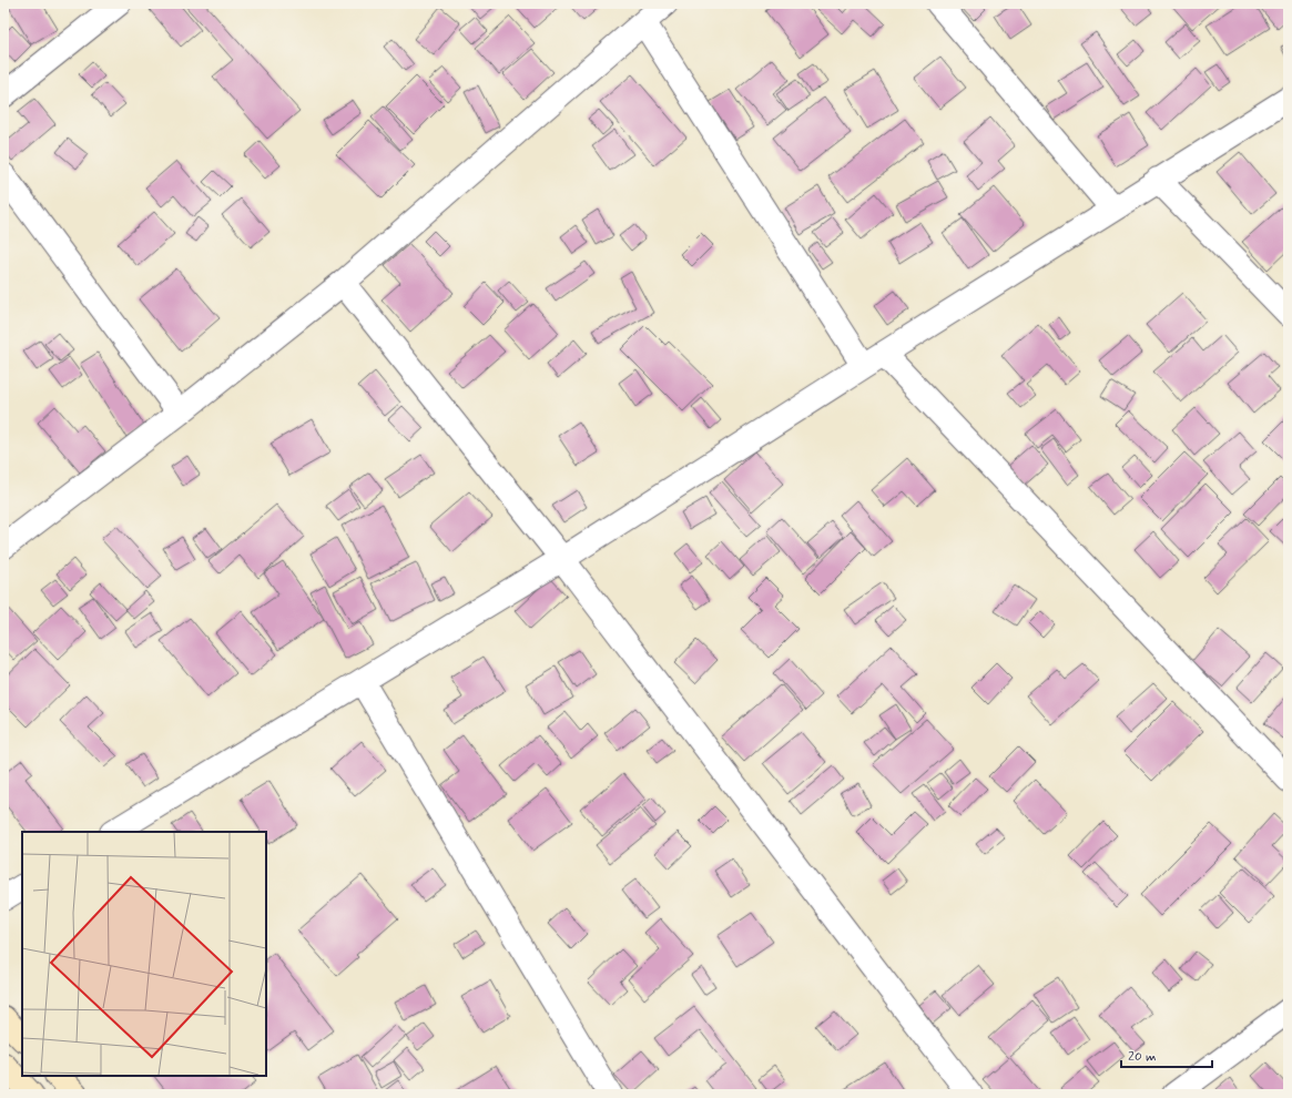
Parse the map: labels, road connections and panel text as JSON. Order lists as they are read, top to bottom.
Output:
{
  "scale_bar": "20 m"
}
